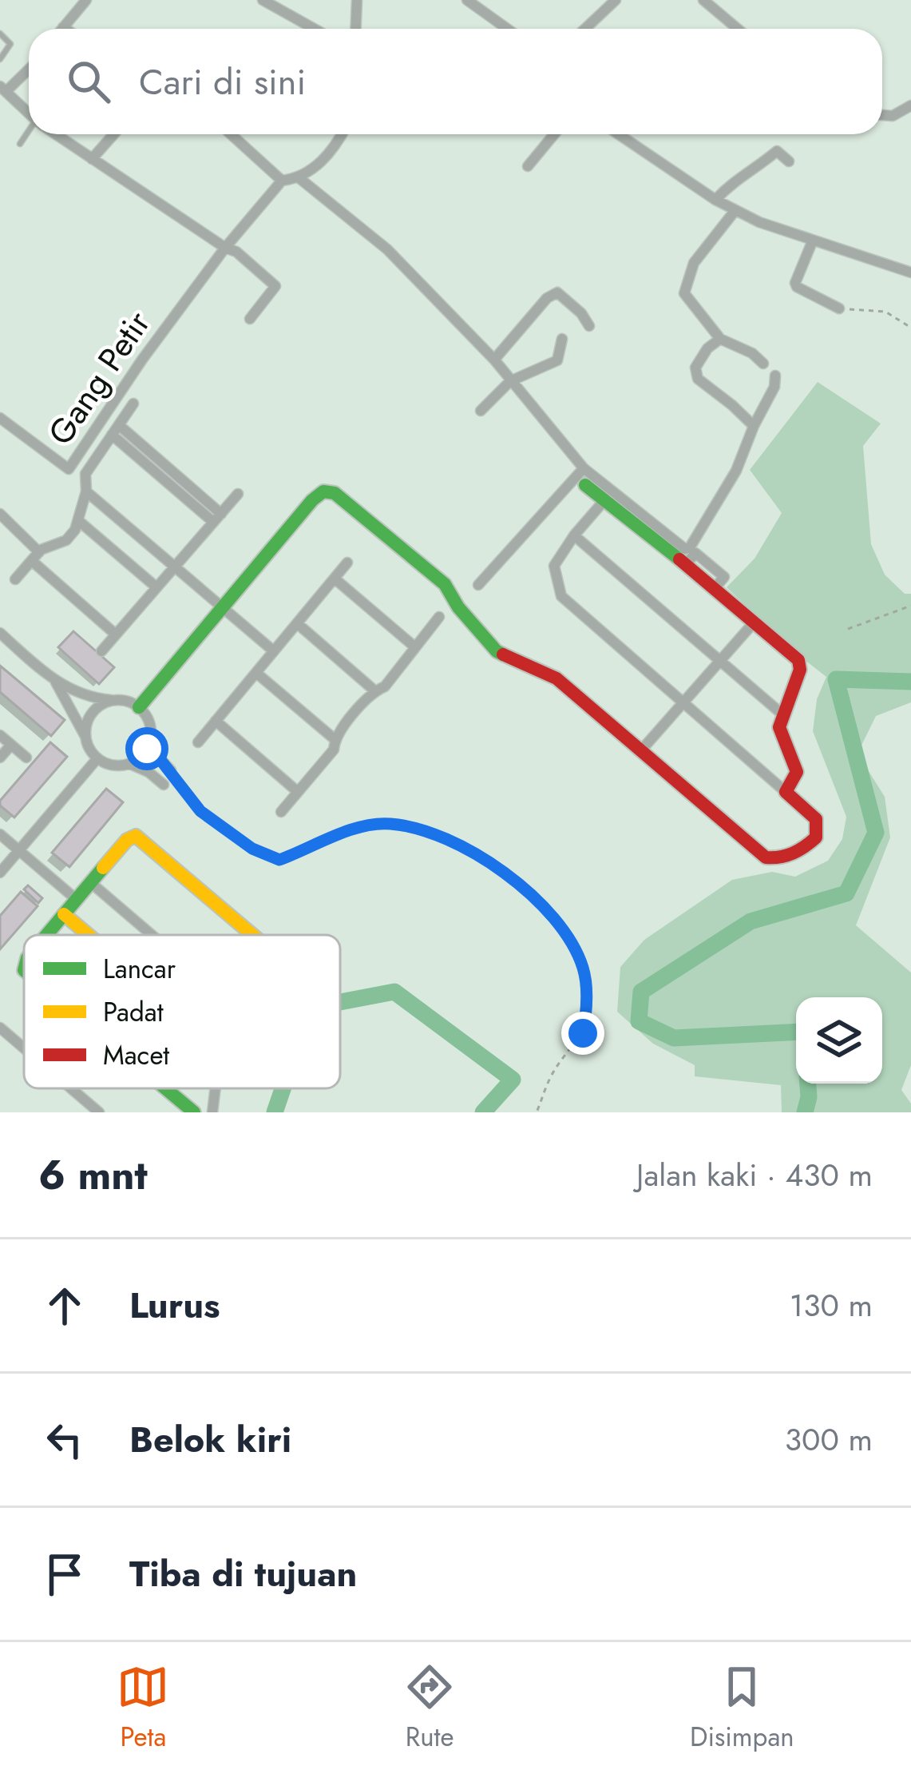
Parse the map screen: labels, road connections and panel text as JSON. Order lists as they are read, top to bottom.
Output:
{
  "streets": {
    "street": ["Gang Petir"]
  },
  "legend": ["Lancar", "Padat", "Macet"],
  "page": {
    "search": "Cari di sini",
    "heading": ["6 mnt", "Jalan kaki · 430 m"],
    "list": [
      ["Lurus", "130 m"],
      ["Belok kiri", "300 m"],
      "Tiba di tujuan"
    ],
    "nav": ["Peta", "Rute", "Disimpan"]
  }
}
